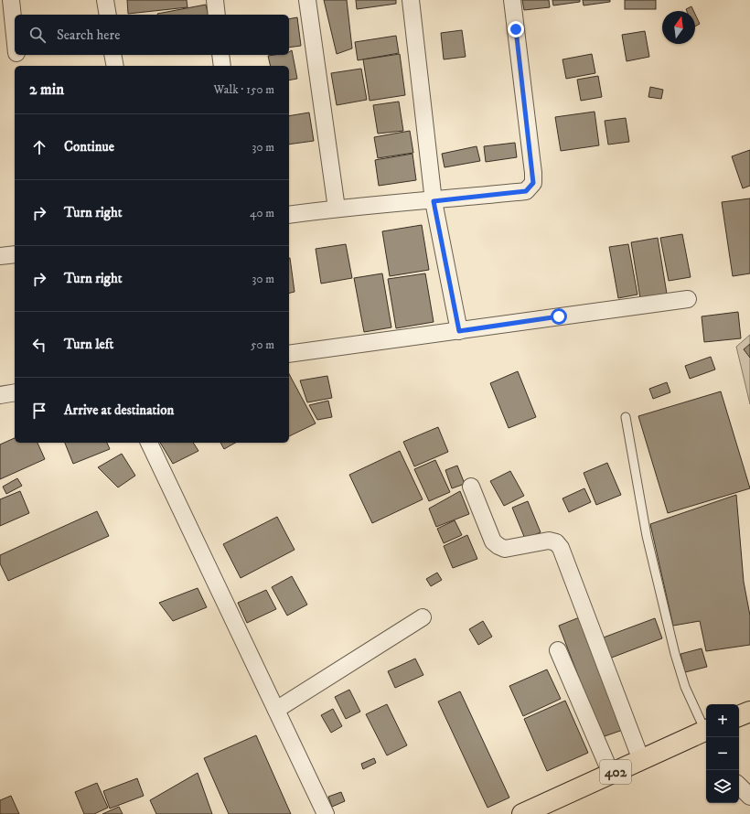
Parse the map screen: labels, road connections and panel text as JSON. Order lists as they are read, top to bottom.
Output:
{
  "streets": {
    "main road": ["402"]
  },
  "north": "top",
  "page": {
    "search": "Search here",
    "heading": ["2 min", "Walk · 150 m"],
    "list": [
      ["Continue", "30 m"],
      ["Turn right", "40 m"],
      ["Turn right", "30 m"],
      ["Turn left", "50 m"],
      "Arrive at destination"
    ],
    "map_buttons": ["+", "−"]
  }
}
